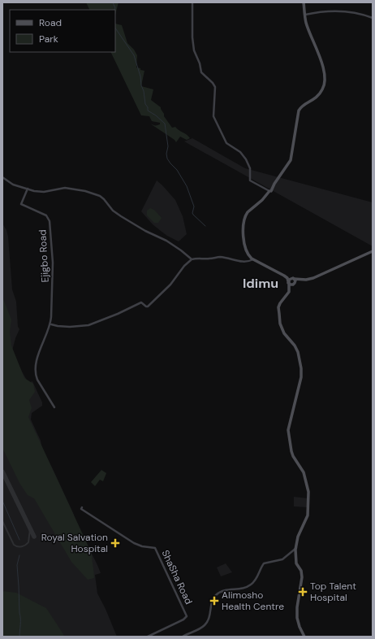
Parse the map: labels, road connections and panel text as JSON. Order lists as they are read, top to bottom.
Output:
{
  "streets": {
    "street": ["Ejigbo Road", "ShaSha Road"]
  },
  "districts": ["Idimu"],
  "places": {
    "health": ["Royal Salvation Hospital", "Top Talent Hospital", "Alimosho Health Centre"]
  },
  "legend": ["Road", "Park"]
}
